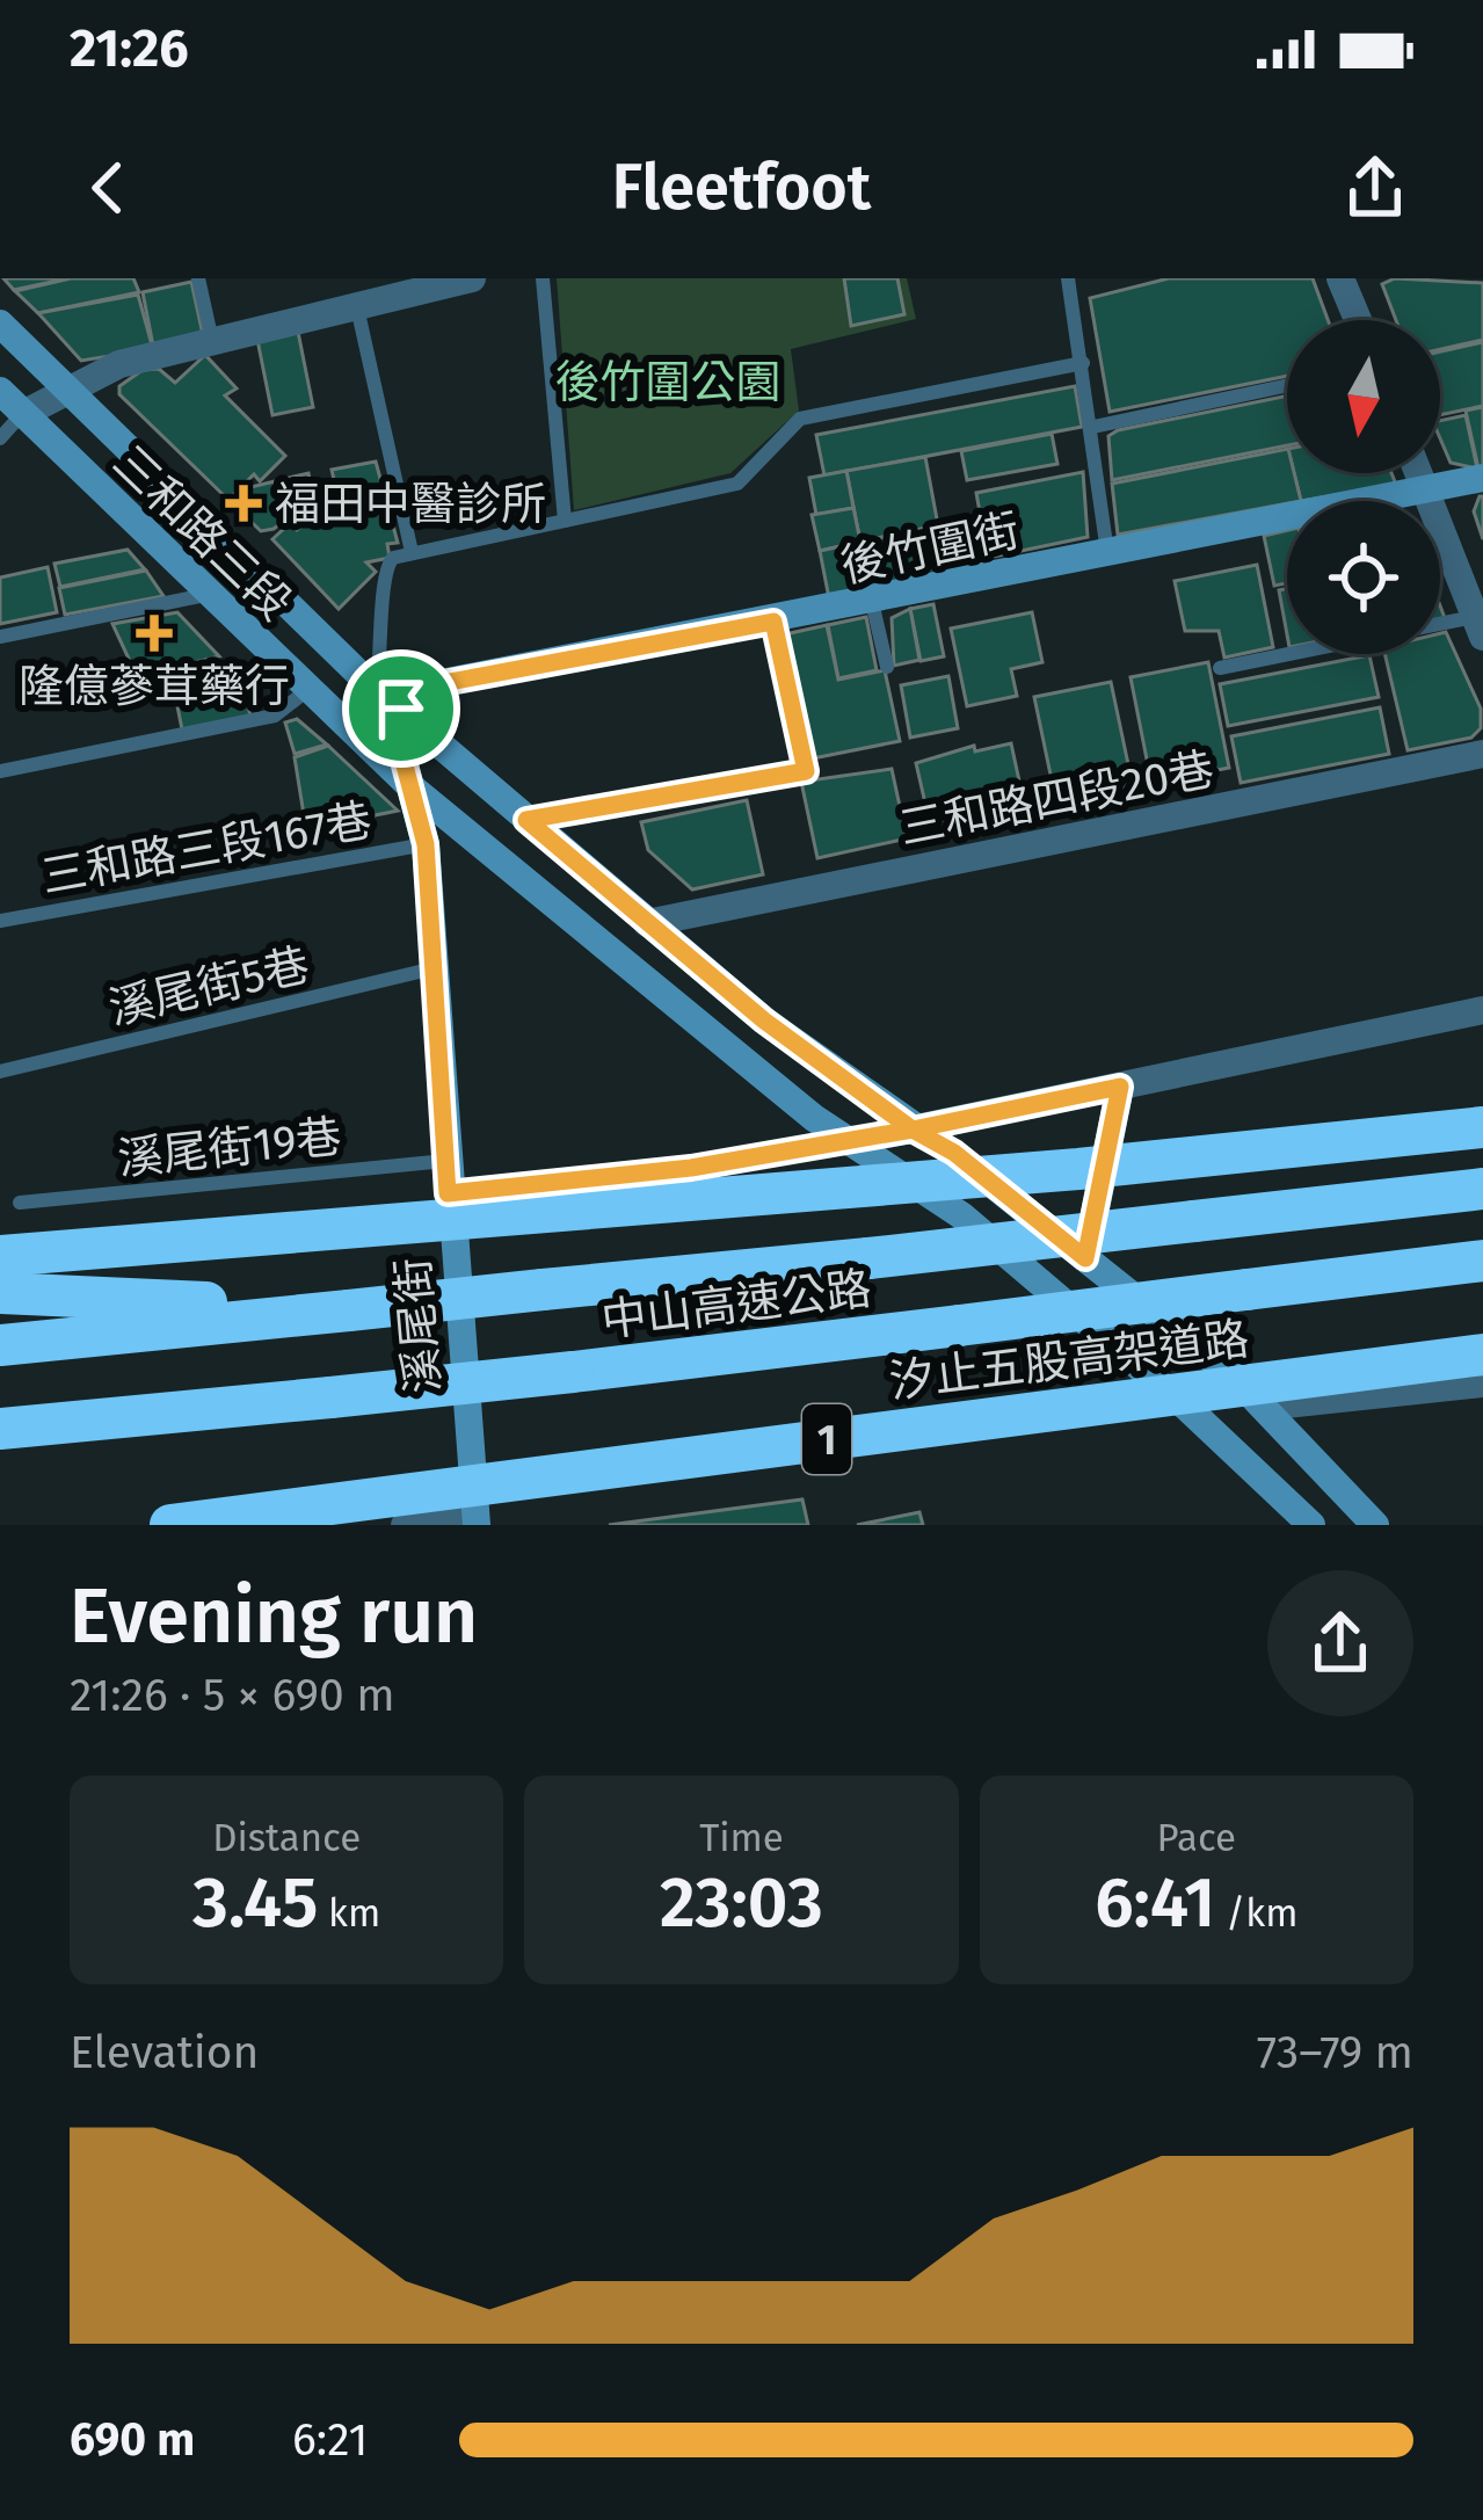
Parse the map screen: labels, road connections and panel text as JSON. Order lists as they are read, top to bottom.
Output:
{
  "streets": {
    "highway": ["中山高速公路", "汐止五股高架道路", "1"],
    "main road": ["三和路三段", "後竹圍街", "溪尾街"],
    "street": ["三和路四段20巷"],
    "lane": ["三和路三段167巷", "溪尾街5巷", "溪尾街19巷"]
  },
  "crossings": [
    ["三和路三段", "後竹圍街"],
    ["三和路三段", "三和路四段20巷"],
    ["三和路三段", "溪尾街"],
    ["後竹圍街", "溪尾街"],
    ["三和路三段167巷", "溪尾街"],
    ["溪尾街5巷", "溪尾街"],
    ["溪尾街19巷", "溪尾街"]
  ],
  "parks": ["後竹圍公園"],
  "places": {
    "health": ["福田中醫診所", "隆億蔘茸藥行"]
  },
  "north": "bottom",
  "page": {
    "status": "21:26",
    "header": "Fleetfoot",
    "heading": ["Evening run", "21:26 · 5 × 690 m"],
    "stats": [
      ["Distance", "3.45 km"],
      ["Time", "23:03"],
      ["Pace", "6:41 /km"]
    ],
    "chart": ["Elevation", "73–79 m"],
    "list": [
      {
        "name": "690 m",
        "note": "6:21"
      }
    ]
  }
}
